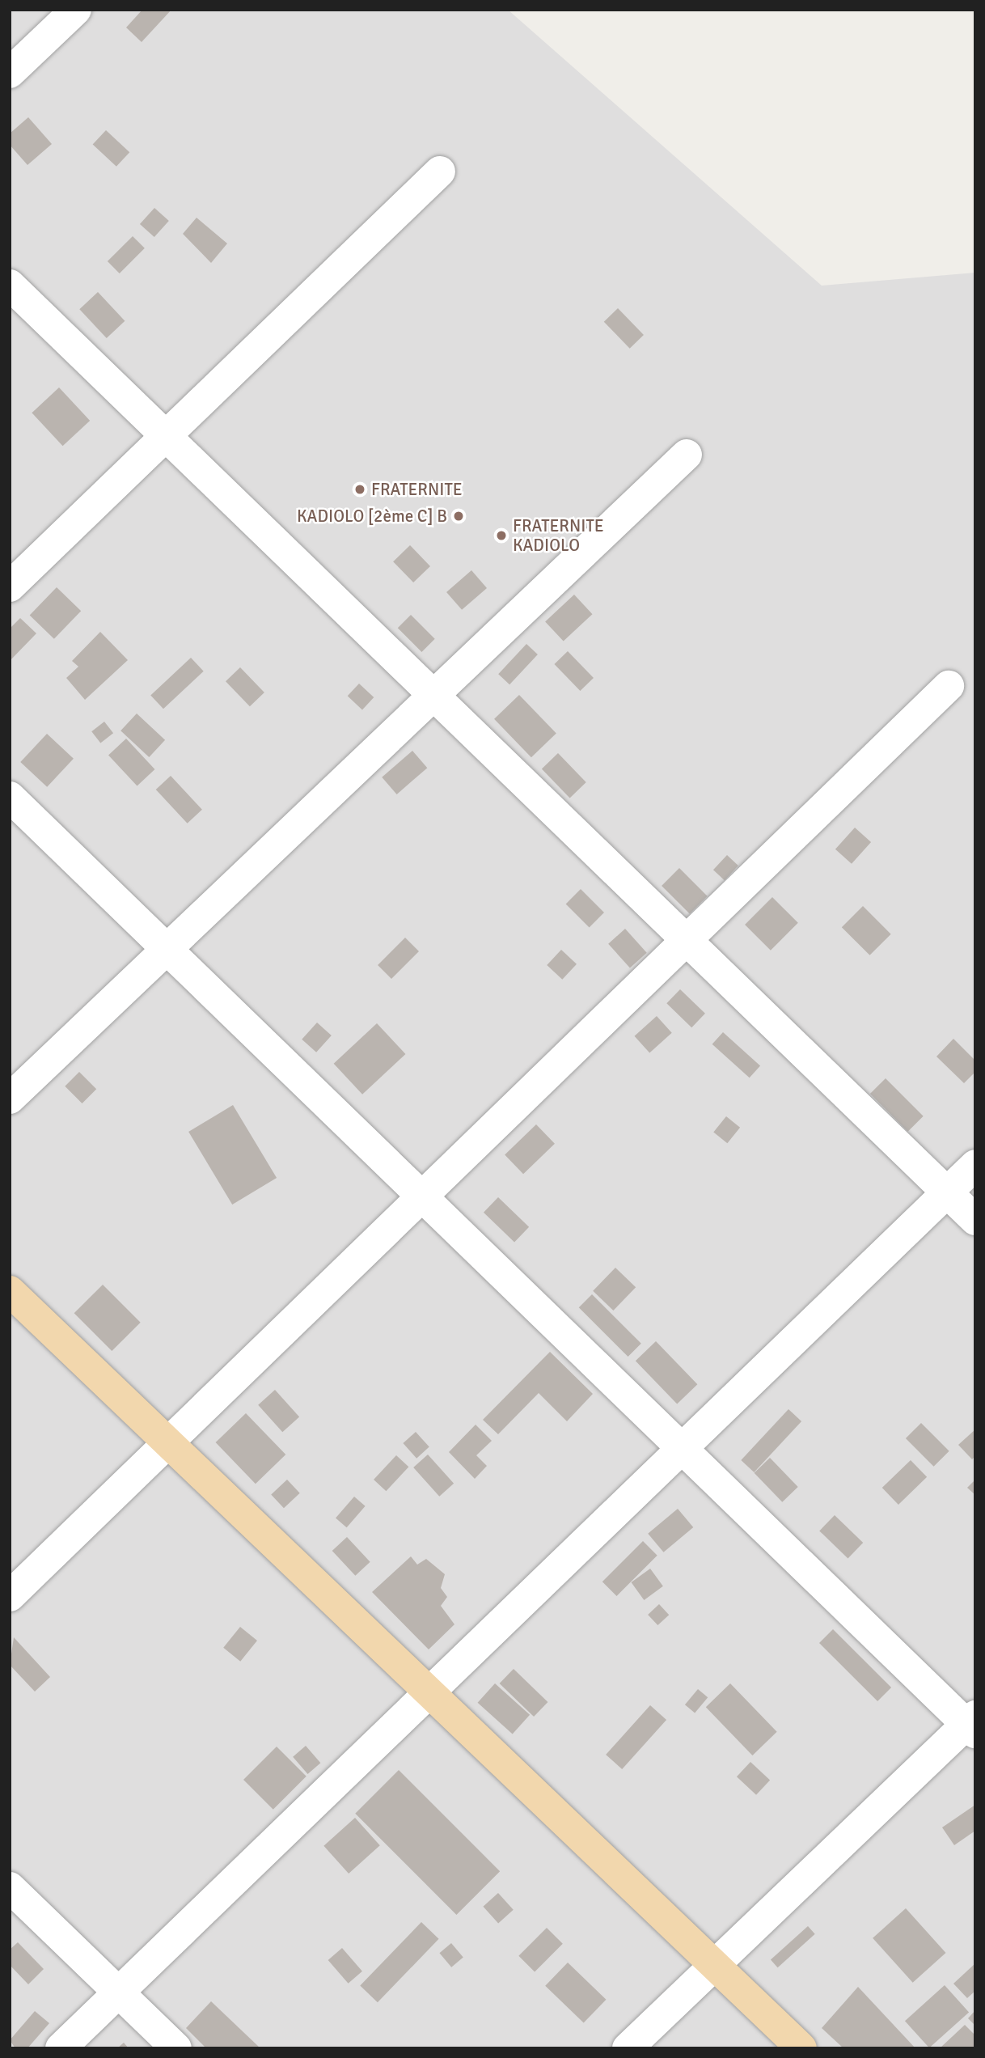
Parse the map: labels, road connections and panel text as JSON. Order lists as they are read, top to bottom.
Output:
{
  "places": ["FRATERNITE", "KADIOLO [2ème C] B", "FRATERNITE KADIOLO"]
}
